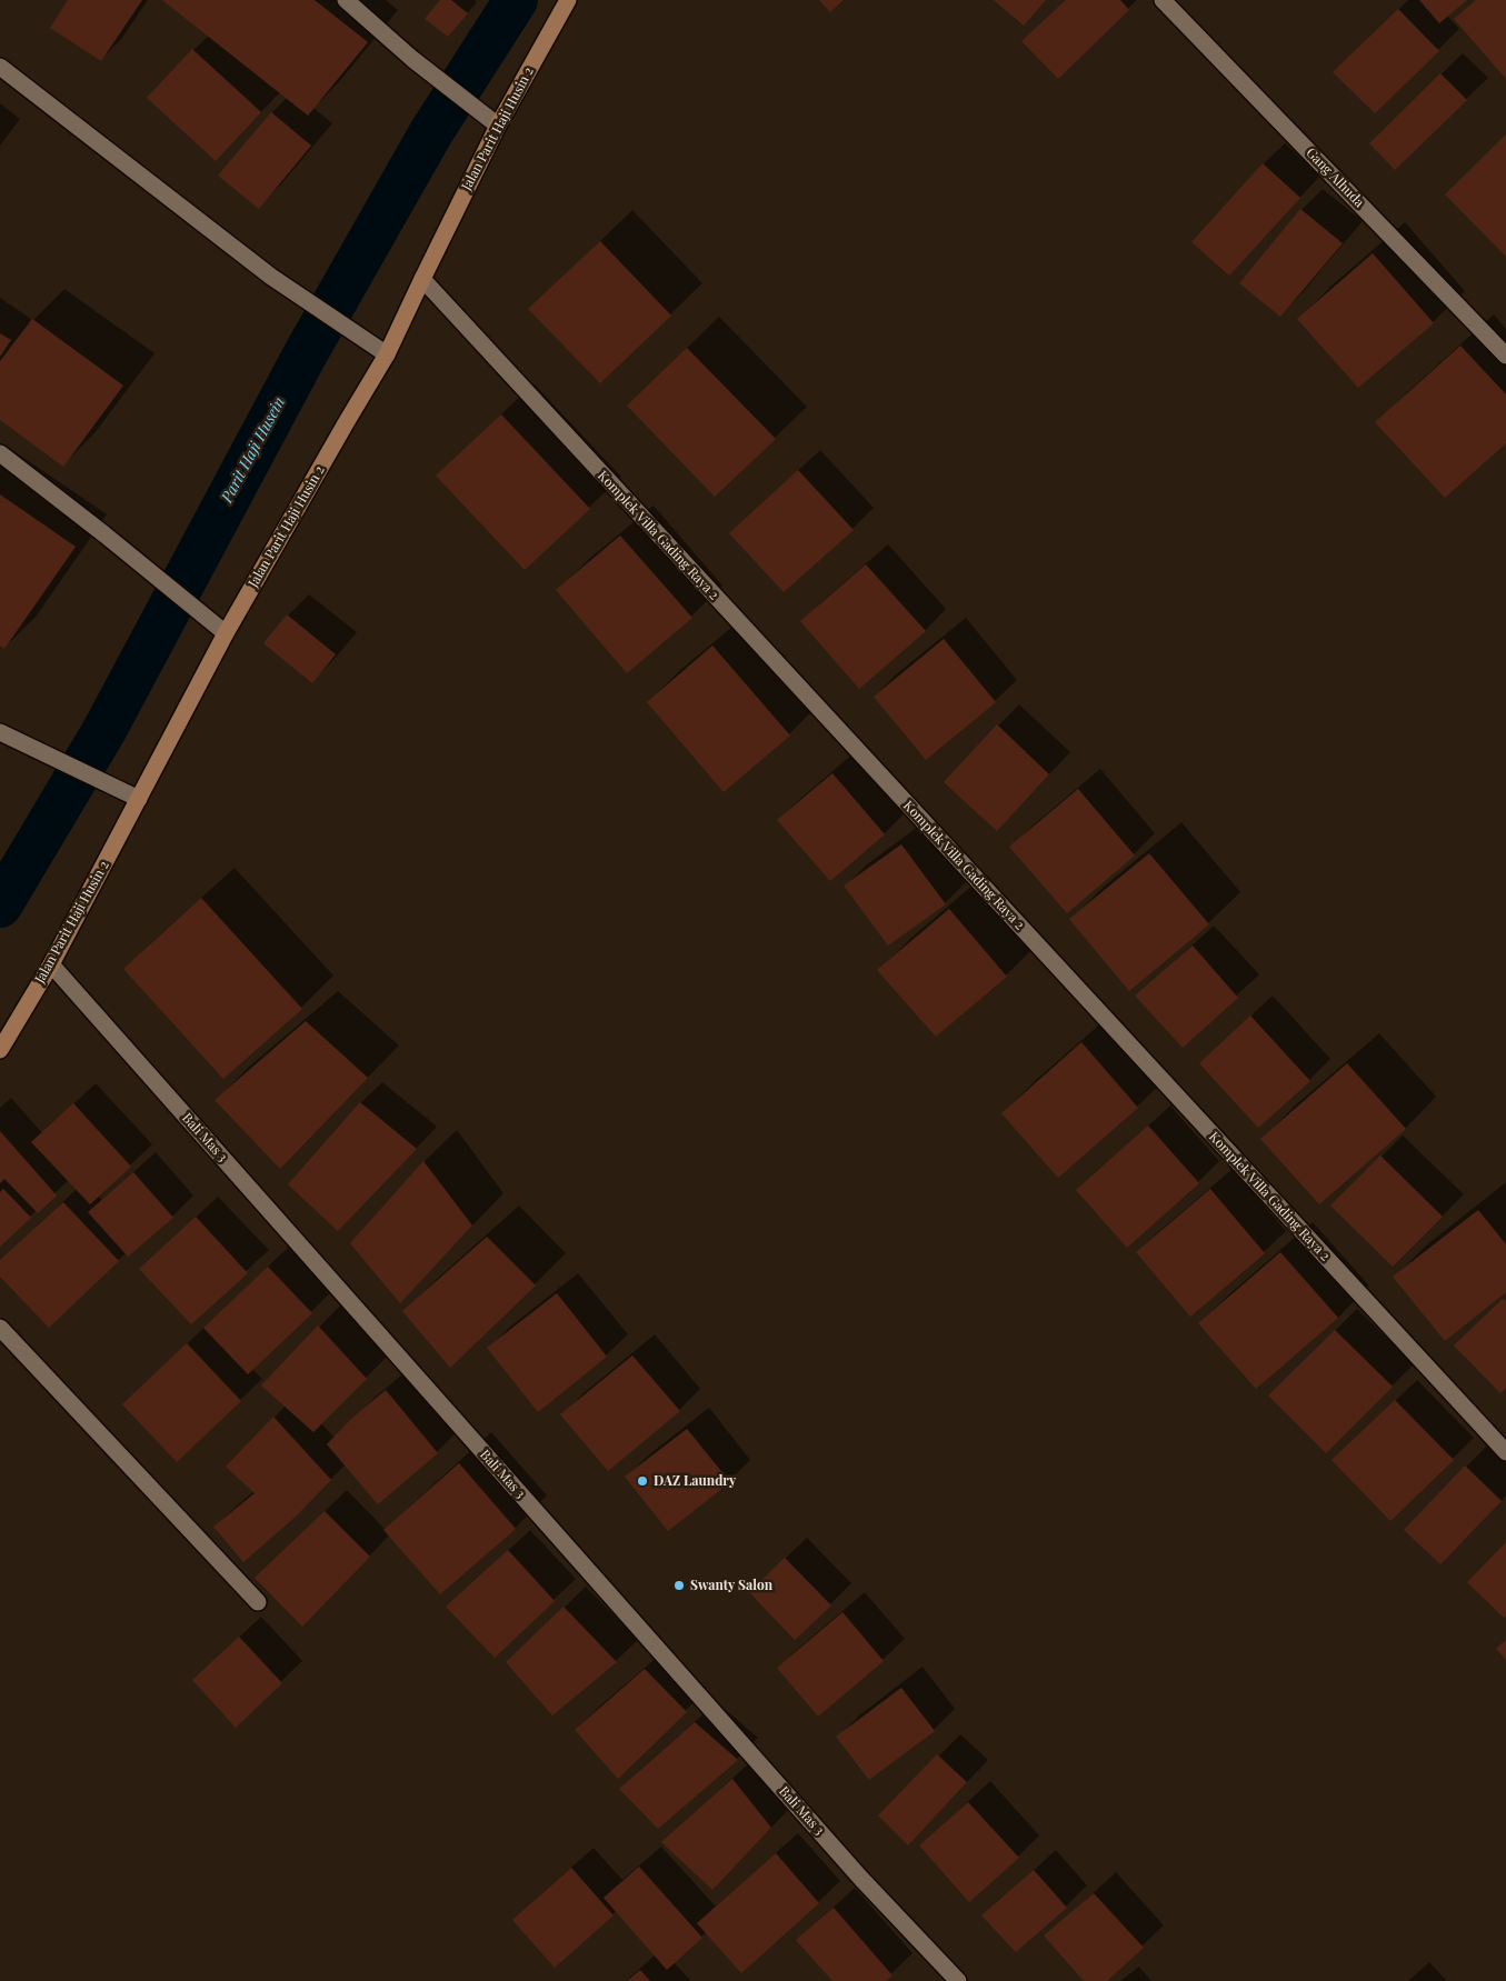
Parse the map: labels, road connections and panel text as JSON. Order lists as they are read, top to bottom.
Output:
{
  "streets": {
    "street": [
      "Jalan Parit Haji Husin 2",
      "Gang Alhuda",
      "Komplek Villa Gading Raya 2",
      "Bali Mas 3"
    ]
  },
  "crossings": [
    ["Jalan Parit Haji Husin 2", "Komplek Villa Gading Raya 2"],
    ["Jalan Parit Haji Husin 2", "Bali Mas 3"]
  ],
  "water": ["Parit Haji Husein"],
  "places": ["DAZ Laundry", "Swanty Salon"]
}
